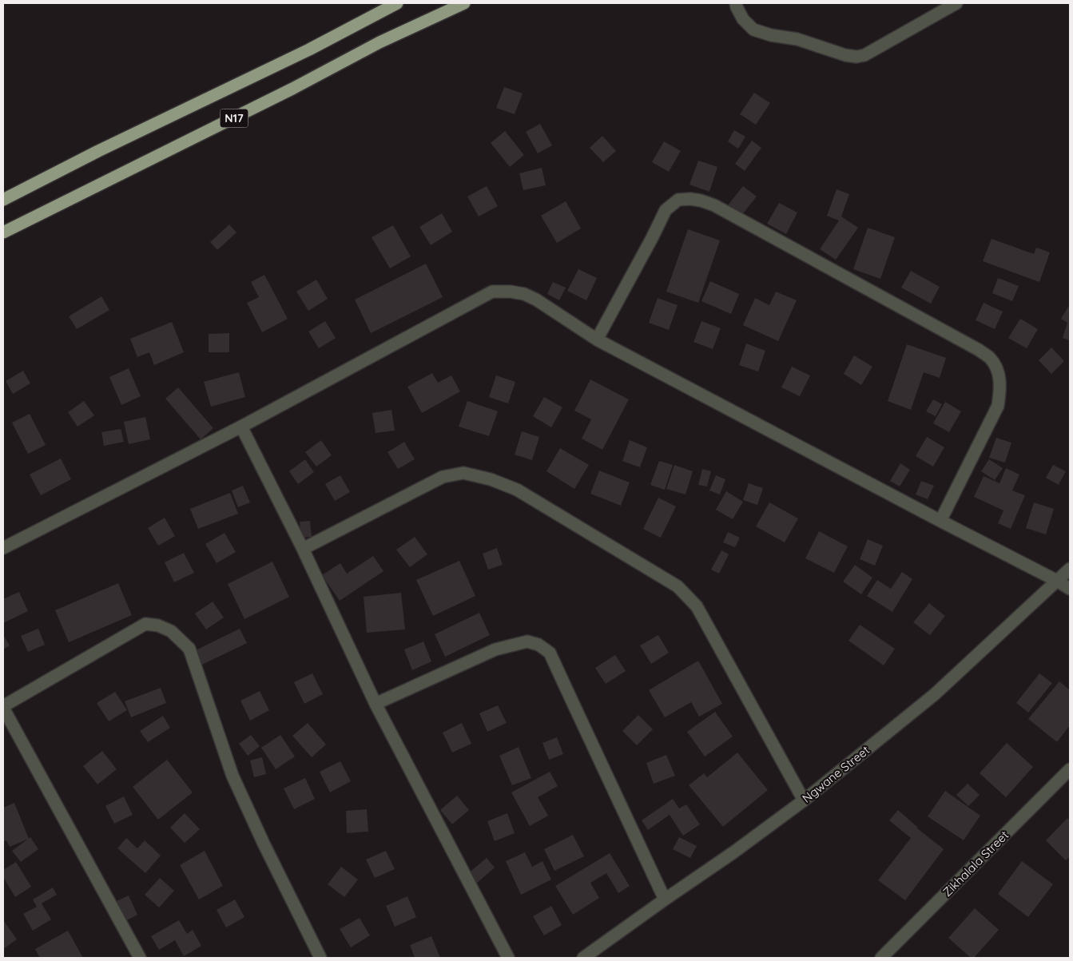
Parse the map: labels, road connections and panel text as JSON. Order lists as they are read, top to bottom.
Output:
{
  "streets": {
    "highway": ["N17"],
    "street": ["Ngwane Street", "Zikhalala Street"]
  }
}
